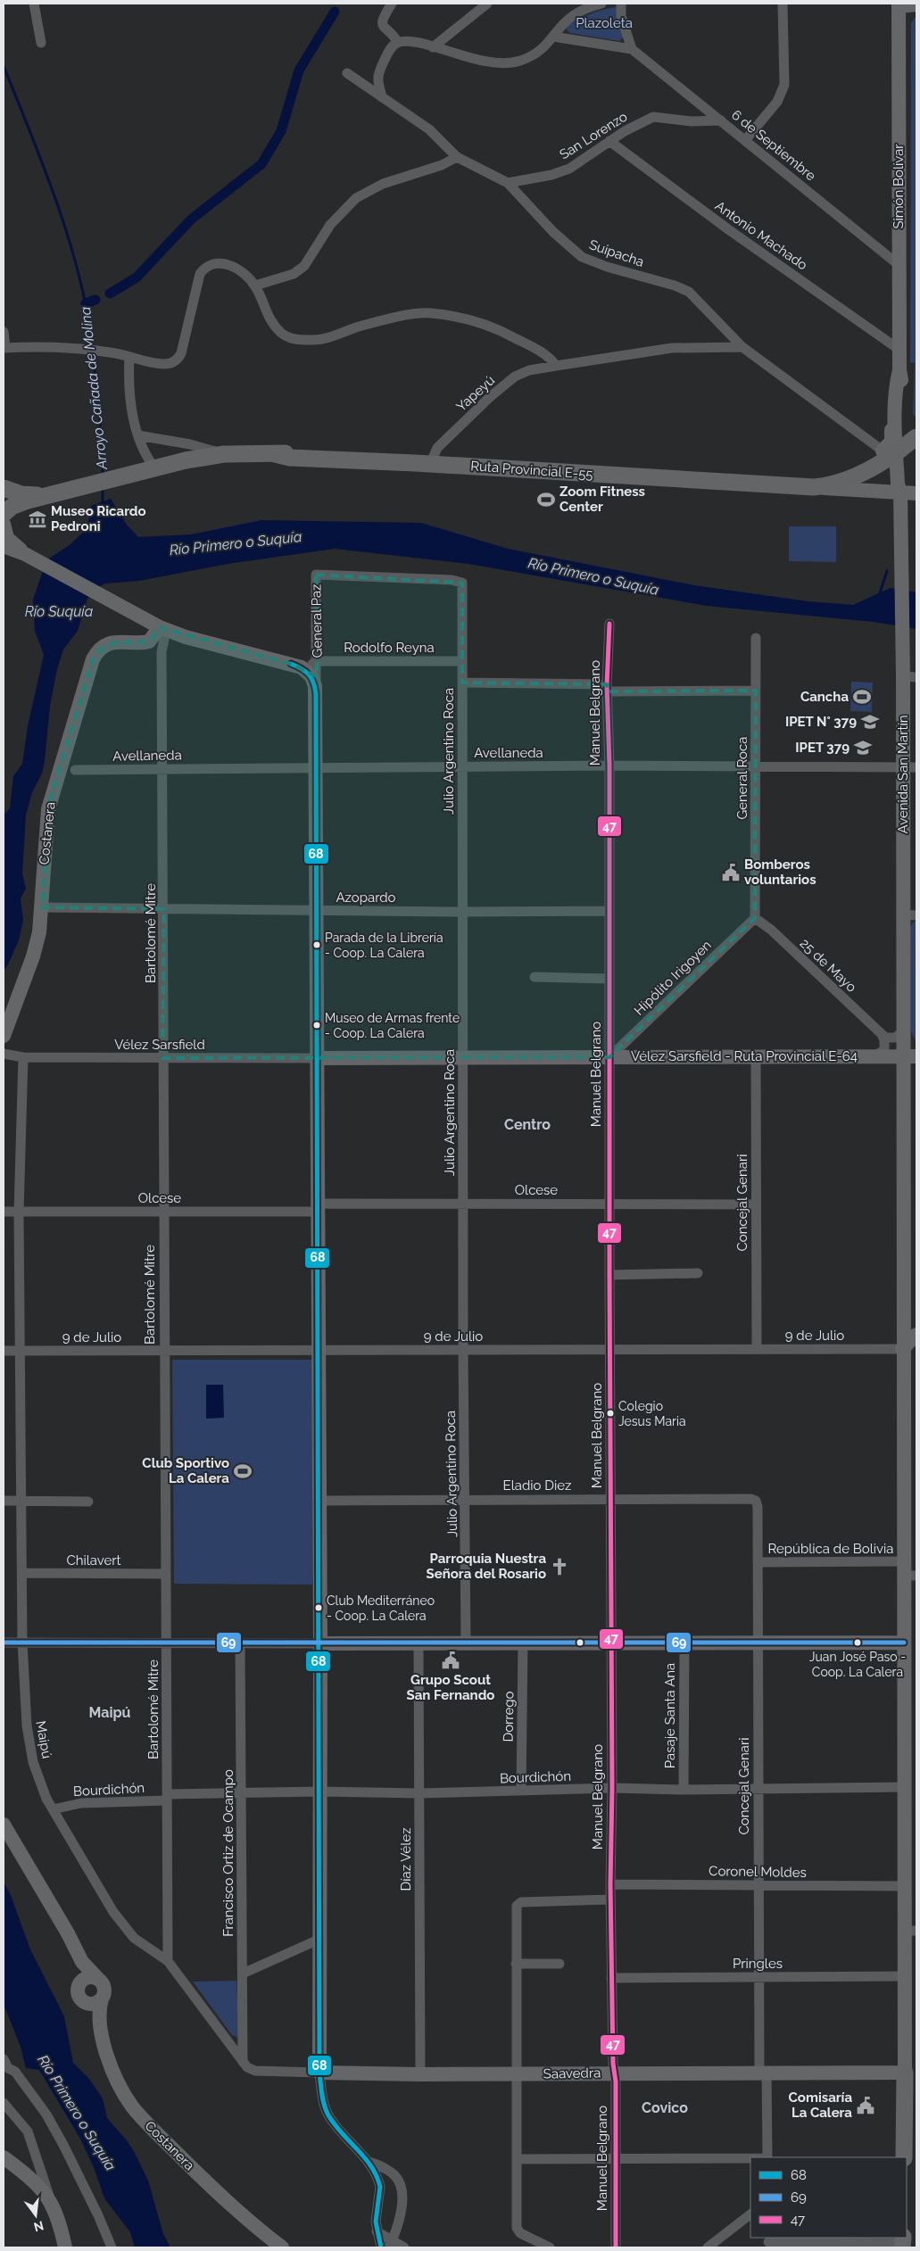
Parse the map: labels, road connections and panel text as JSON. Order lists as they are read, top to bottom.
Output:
{
  "streets": {
    "main road": ["Ruta Provincial E-55"],
    "street": [
      "San Lorenzo",
      "6 de Septiembre",
      "Simón Bolívar",
      "Antonio Machado",
      "Suipacha",
      "Yapeyú",
      "General Paz",
      "Rodolfo Reyna",
      "Manuel Belgrano",
      "Julio Argentino Roca",
      "Avellaneda",
      "Avenida San Martín",
      "General Roca",
      "Costanera",
      "Azopardo",
      "Bartolomé Mitre",
      "25 de Mayo",
      "Hipólito Irigoyen",
      "Vélez Sarsfield",
      "Vélez Sarsfield - Ruta Provincial E-64",
      "Olcese",
      "Concejal Genari",
      "9 de Julio",
      "Eladio Diez",
      "República de Bolivia",
      "Chilavert",
      "Pasaje Santa Ana",
      "Dorrego",
      "Maipú",
      "Bourdichón",
      "Francisco Ortiz de Ocampo",
      "Díaz Vélez",
      "Coronel Moldes",
      "Pringles",
      "Saavedra"
    ]
  },
  "crossings": [
    ["San Lorenzo", "6 de Septiembre"],
    ["San Lorenzo", "Antonio Machado"],
    ["San Lorenzo", "Suipacha"],
    ["6 de Septiembre", "Simón Bolívar"],
    ["Simón Bolívar", "Antonio Machado"],
    ["Simón Bolívar", "Suipacha"],
    ["Simón Bolívar", "Ruta Provincial E-55"],
    ["Simón Bolívar", "Avenida San Martín"],
    ["Suipacha", "Yapeyú"],
    ["Suipacha", "Ruta Provincial E-55"],
    ["Suipacha", "Avenida San Martín"],
    ["Yapeyú", "Ruta Provincial E-55"],
    ["Ruta Provincial E-55", "Avenida San Martín"],
    ["General Paz", "Rodolfo Reyna"],
    ["General Paz", "Julio Argentino Roca"],
    ["Rodolfo Reyna", "Julio Argentino Roca"],
    ["Manuel Belgrano", "Avellaneda"],
    ["Manuel Belgrano", "Azopardo"],
    ["Manuel Belgrano", "Hipólito Irigoyen"],
    ["Manuel Belgrano", "Vélez Sarsfield - Ruta Provincial E-64"],
    ["Manuel Belgrano", "Olcese"],
    ["Manuel Belgrano", "9 de Julio"],
    ["Manuel Belgrano", "Eladio Diez"],
    ["Manuel Belgrano", "Bourdichón"],
    ["Manuel Belgrano", "Coronel Moldes"],
    ["Manuel Belgrano", "Pringles"],
    ["Manuel Belgrano", "Saavedra"],
    ["Julio Argentino Roca", "Avellaneda"],
    ["Julio Argentino Roca", "Azopardo"],
    ["Julio Argentino Roca", "Vélez Sarsfield - Ruta Provincial E-64"],
    ["Julio Argentino Roca", "Olcese"],
    ["Julio Argentino Roca", "9 de Julio"],
    ["Julio Argentino Roca", "Eladio Diez"],
    ["Avellaneda", "Avenida San Martín"],
    ["Avellaneda", "General Roca"],
    ["Avellaneda", "Bartolomé Mitre"],
    ["Avenida San Martín", "Vélez Sarsfield - Ruta Provincial E-64"],
    ["Avenida San Martín", "9 de Julio"],
    ["Avenida San Martín", "República de Bolivia"],
    ["Avenida San Martín", "Bourdichón"],
    ["Avenida San Martín", "Coronel Moldes"],
    ["Avenida San Martín", "Pringles"],
    ["Avenida San Martín", "Saavedra"],
    ["General Roca", "25 de Mayo"],
    ["General Roca", "Hipólito Irigoyen"],
    ["Costanera", "Azopardo"],
    ["Costanera", "Bartolomé Mitre"],
    ["Azopardo", "Bartolomé Mitre"],
    ["Bartolomé Mitre", "Vélez Sarsfield"],
    ["Bartolomé Mitre", "Olcese"],
    ["Bartolomé Mitre", "9 de Julio"],
    ["Bartolomé Mitre", "Chilavert"],
    ["Bartolomé Mitre", "Maipú"],
    ["Bartolomé Mitre", "Bourdichón"],
    ["25 de Mayo", "Hipólito Irigoyen"],
    ["Hipólito Irigoyen", "Vélez Sarsfield - Ruta Provincial E-64"],
    ["Vélez Sarsfield", "Vélez Sarsfield - Ruta Provincial E-64"],
    ["Vélez Sarsfield", "Maipú"],
    ["Vélez Sarsfield - Ruta Provincial E-64", "Concejal Genari"],
    ["Olcese", "Concejal Genari"],
    ["Olcese", "Maipú"],
    ["Concejal Genari", "9 de Julio"],
    ["Concejal Genari", "Eladio Diez"],
    ["Concejal Genari", "República de Bolivia"],
    ["Concejal Genari", "Bourdichón"],
    ["Concejal Genari", "Coronel Moldes"],
    ["Concejal Genari", "Pringles"],
    ["Concejal Genari", "Saavedra"],
    ["9 de Julio", "Maipú"],
    ["Chilavert", "Maipú"],
    ["Pasaje Santa Ana", "Bourdichón"],
    ["Dorrego", "Bourdichón"],
    ["Maipú", "Bourdichón"],
    ["Maipú", "Francisco Ortiz de Ocampo"],
    ["Maipú", "Saavedra"],
    ["Bourdichón", "Francisco Ortiz de Ocampo"],
    ["Bourdichón", "Díaz Vélez"],
    ["Francisco Ortiz de Ocampo", "Saavedra"],
    ["Díaz Vélez", "Saavedra"]
  ],
  "districts": ["Centro", "Maipú", "Covico"],
  "water": ["Arroyo Cañada de Molina", "Río Primero o Suquía", "Río Suquía"],
  "parks": ["Plazoleta"],
  "places": {
    "sports": ["Zoom Fitness Center", "Cancha", "Club Sportivo La Calera"],
    "museum": ["Museo Ricardo Pedroni"],
    "school or university": ["IPET N° 379", "IPET 379"],
    "public building": ["Bomberos voluntarios", "Grupo Scout San Fernando", "Comisaría La Calera"],
    "other": [
      "Parada de la Librería - Coop. La Calera",
      "Museo de Armas frente - Coop. La Calera",
      "Colegio Jesus Maria",
      "Club Mediterráneo - Coop. La Calera",
      "Juan José Paso - Coop. La Calera"
    ],
    "church": ["Parroquia Nuestra Señora del Rosario"]
  },
  "lines": ["transit line 47", "transit line 68", "transit line 69"],
  "legend": ["68", "69", "47"],
  "north": "bottom"
}
